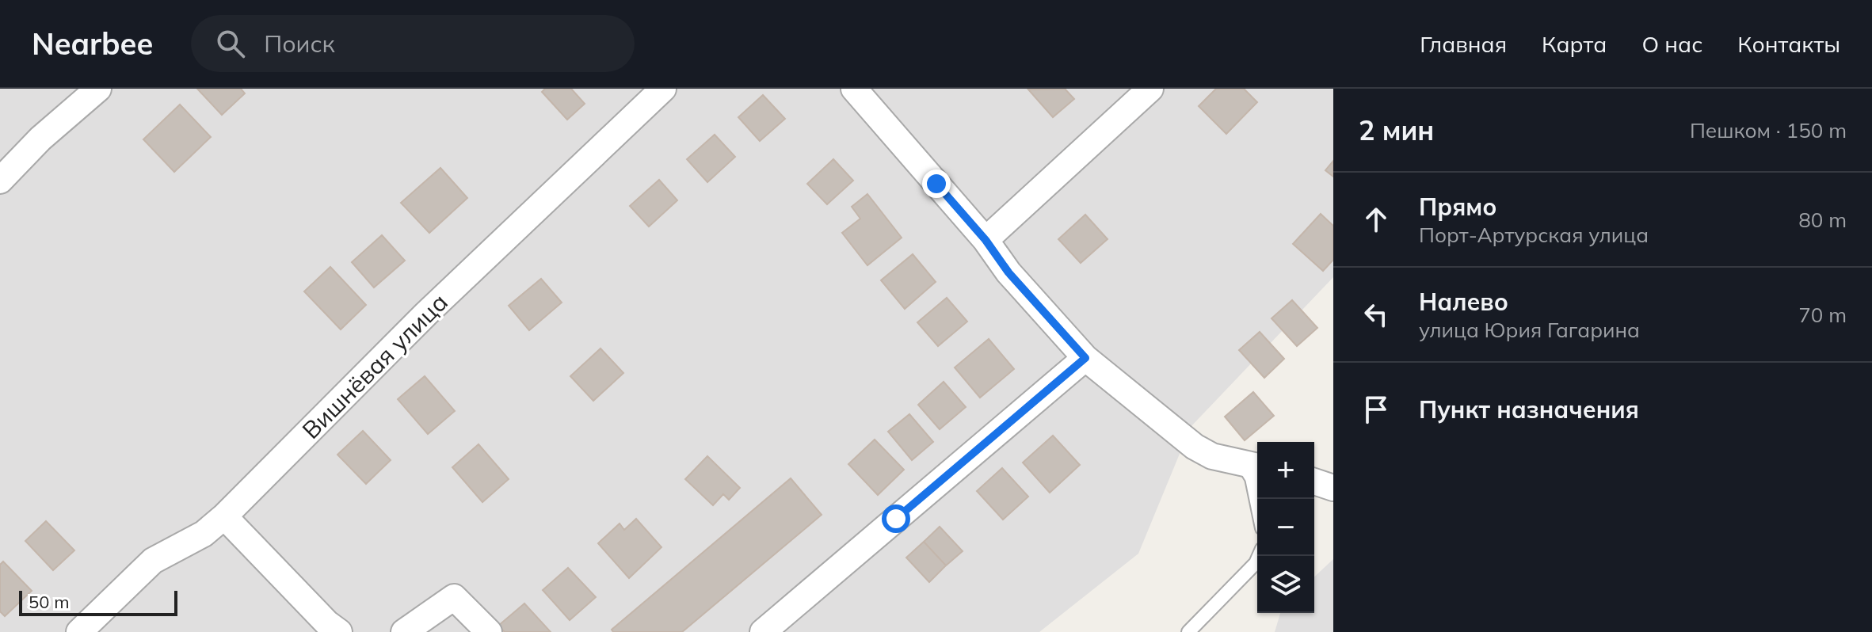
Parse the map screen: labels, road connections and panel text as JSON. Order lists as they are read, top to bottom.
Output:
{
  "streets": {
    "street": ["Вишнёвая улица"]
  },
  "scale_bar": "50 m",
  "page": {
    "header": "Nearbee",
    "search": "Поиск",
    "nav": [
      "Главная",
      "Карта",
      "О нас",
      "Контакты"
    ],
    "heading": ["2 мин", "Пешком · 150 m"],
    "list": [
      ["Прямо", "Порт-Артурская улица", "80 m"],
      ["Налево", "улица Юрия Гагарина", "70 m"],
      "Пункт назначения"
    ],
    "map_buttons": ["+", "−"],
    "scale": "50 m"
  }
}
